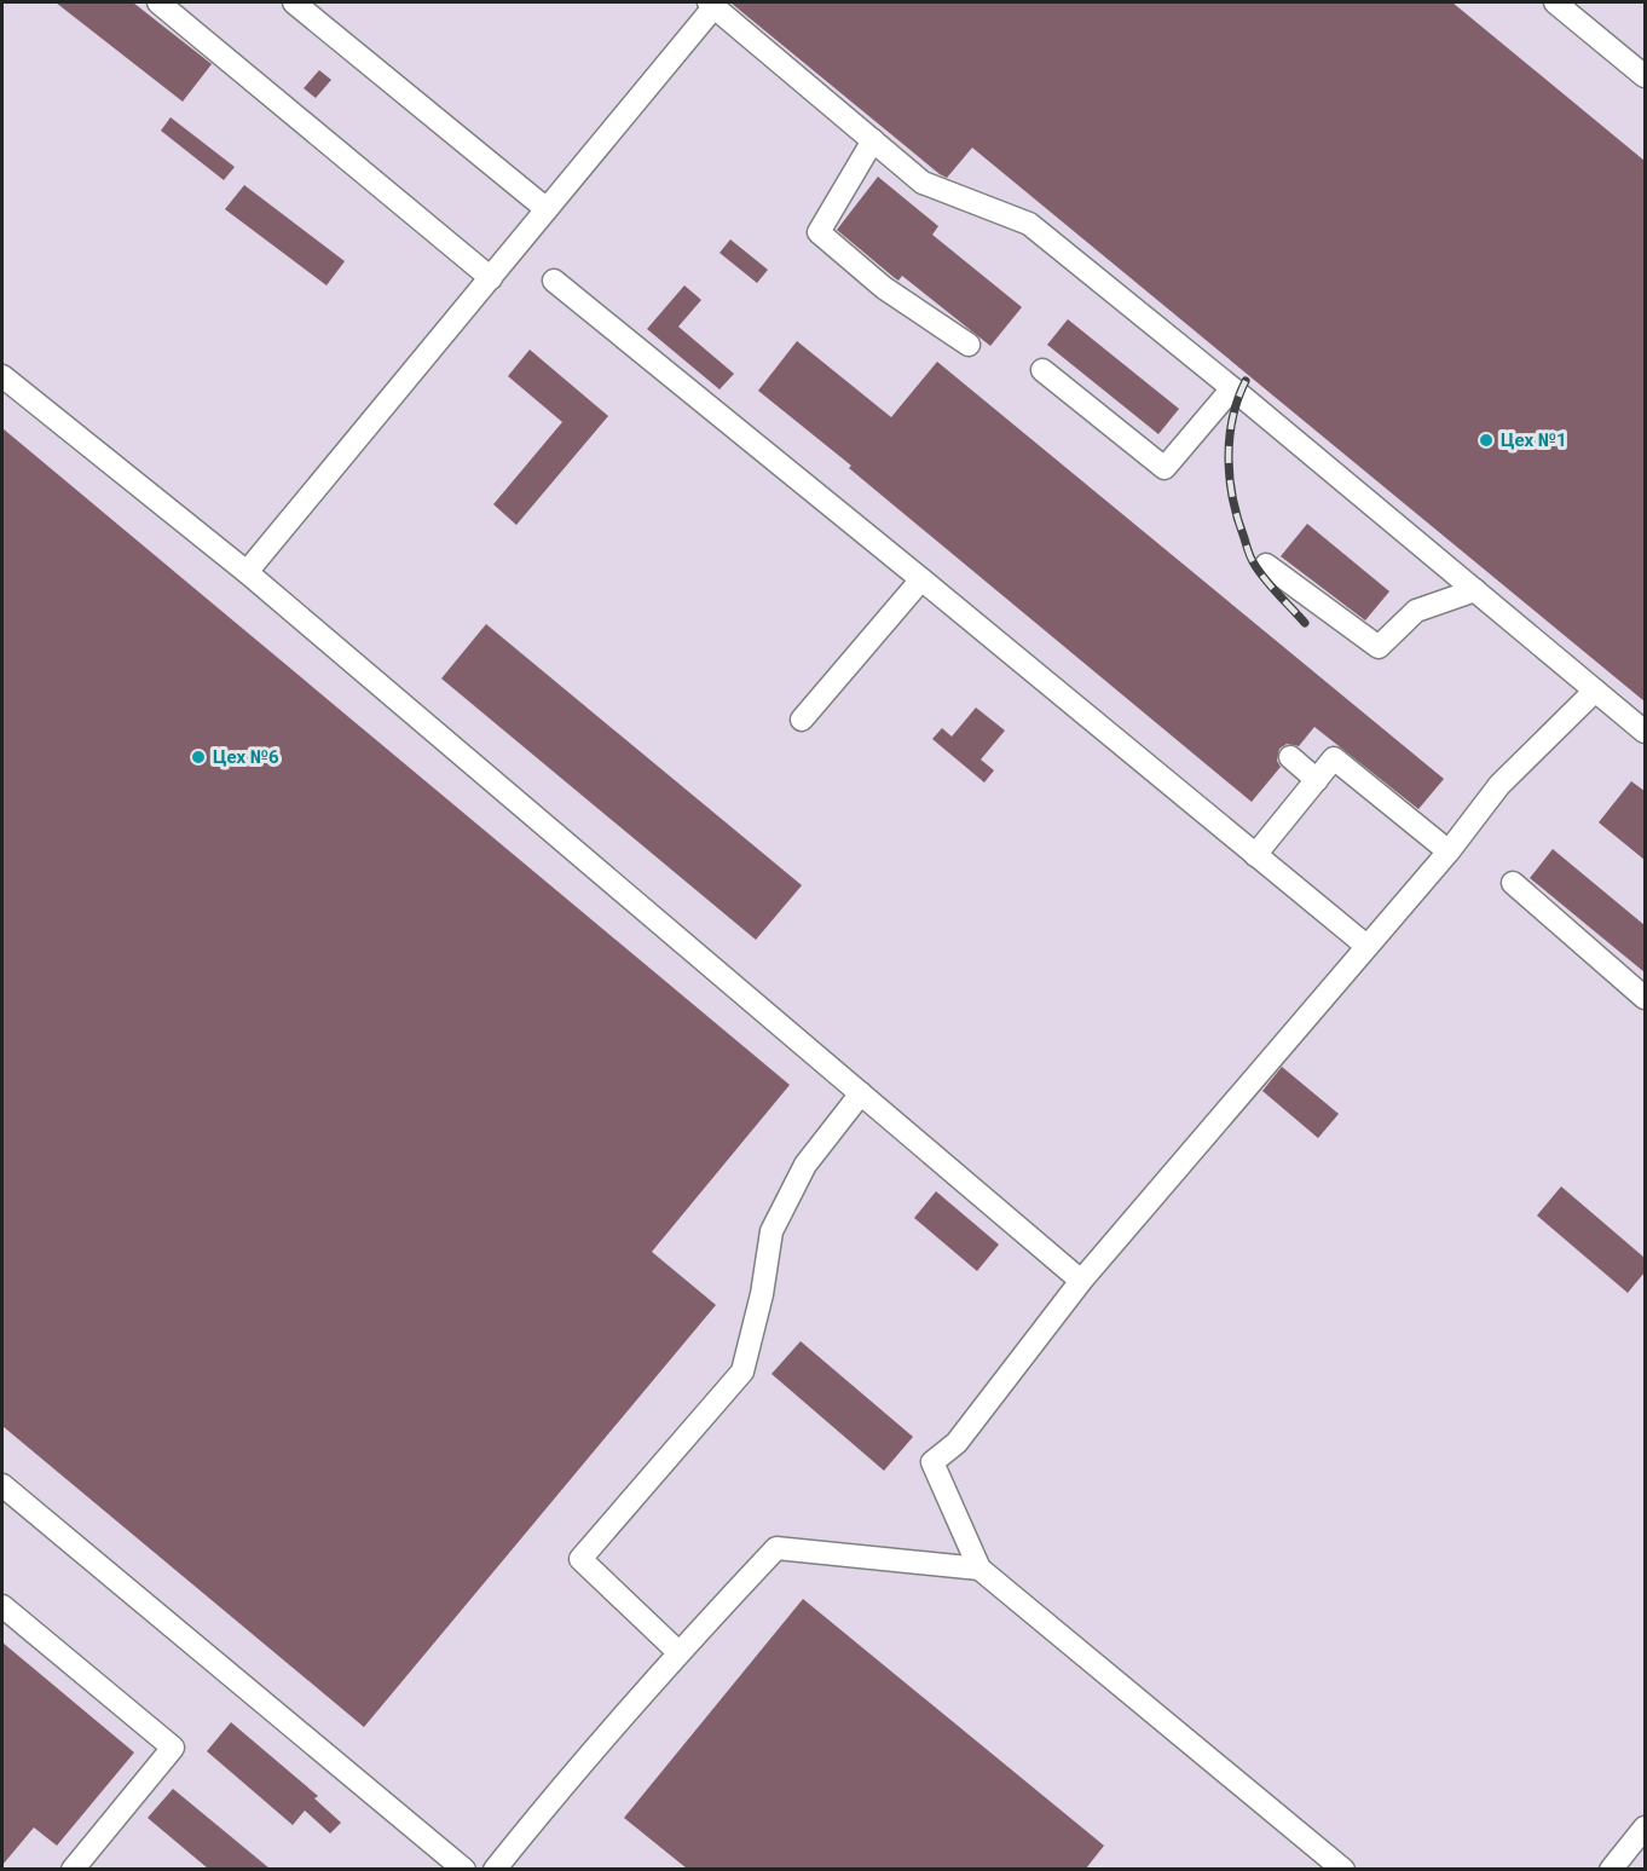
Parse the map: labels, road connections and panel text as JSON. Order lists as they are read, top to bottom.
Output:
{
  "places": ["Цех №1", "Цех №6"]
}
